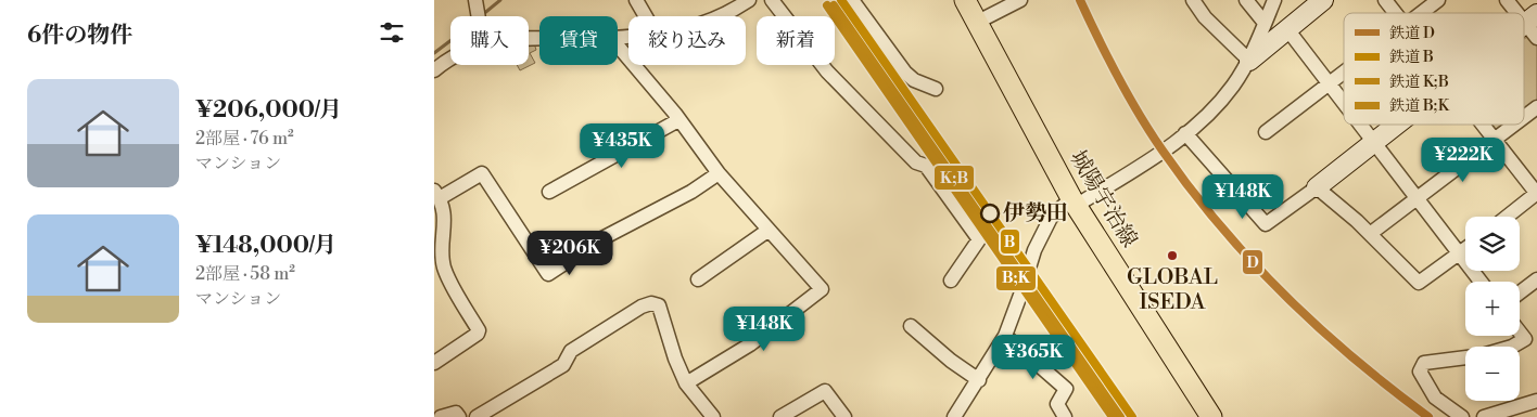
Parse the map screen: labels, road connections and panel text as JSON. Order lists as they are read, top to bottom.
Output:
{
  "streets": {
    "main road": ["城陽宇治線"]
  },
  "places": ["伊勢田", "GLOBAL ISEDA"],
  "lines": [
    "rail line D",
    "rail line B",
    "rail line K;B",
    "rail line B;K"
  ],
  "legend": [
    "鉄道 D",
    "鉄道 B",
    "鉄道 K;B",
    "鉄道 B;K"
  ],
  "page": {
    "heading": "6件の物件",
    "chip": [
      "購入",
      "賃貸",
      "絞り込み",
      "新着"
    ],
    "list": [
      {
        "name": "¥206,000/月",
        "note": "2部屋 · 76 m² · マンション"
      },
      {
        "name": "¥148,000/月",
        "note": "2部屋 · 58 m² · マンション"
      }
    ],
    "price": [
      "¥435K",
      "¥222K",
      "¥148K",
      "¥206K",
      "¥148K",
      "¥365K"
    ],
    "map_buttons": ["+", "−"]
  }
}
